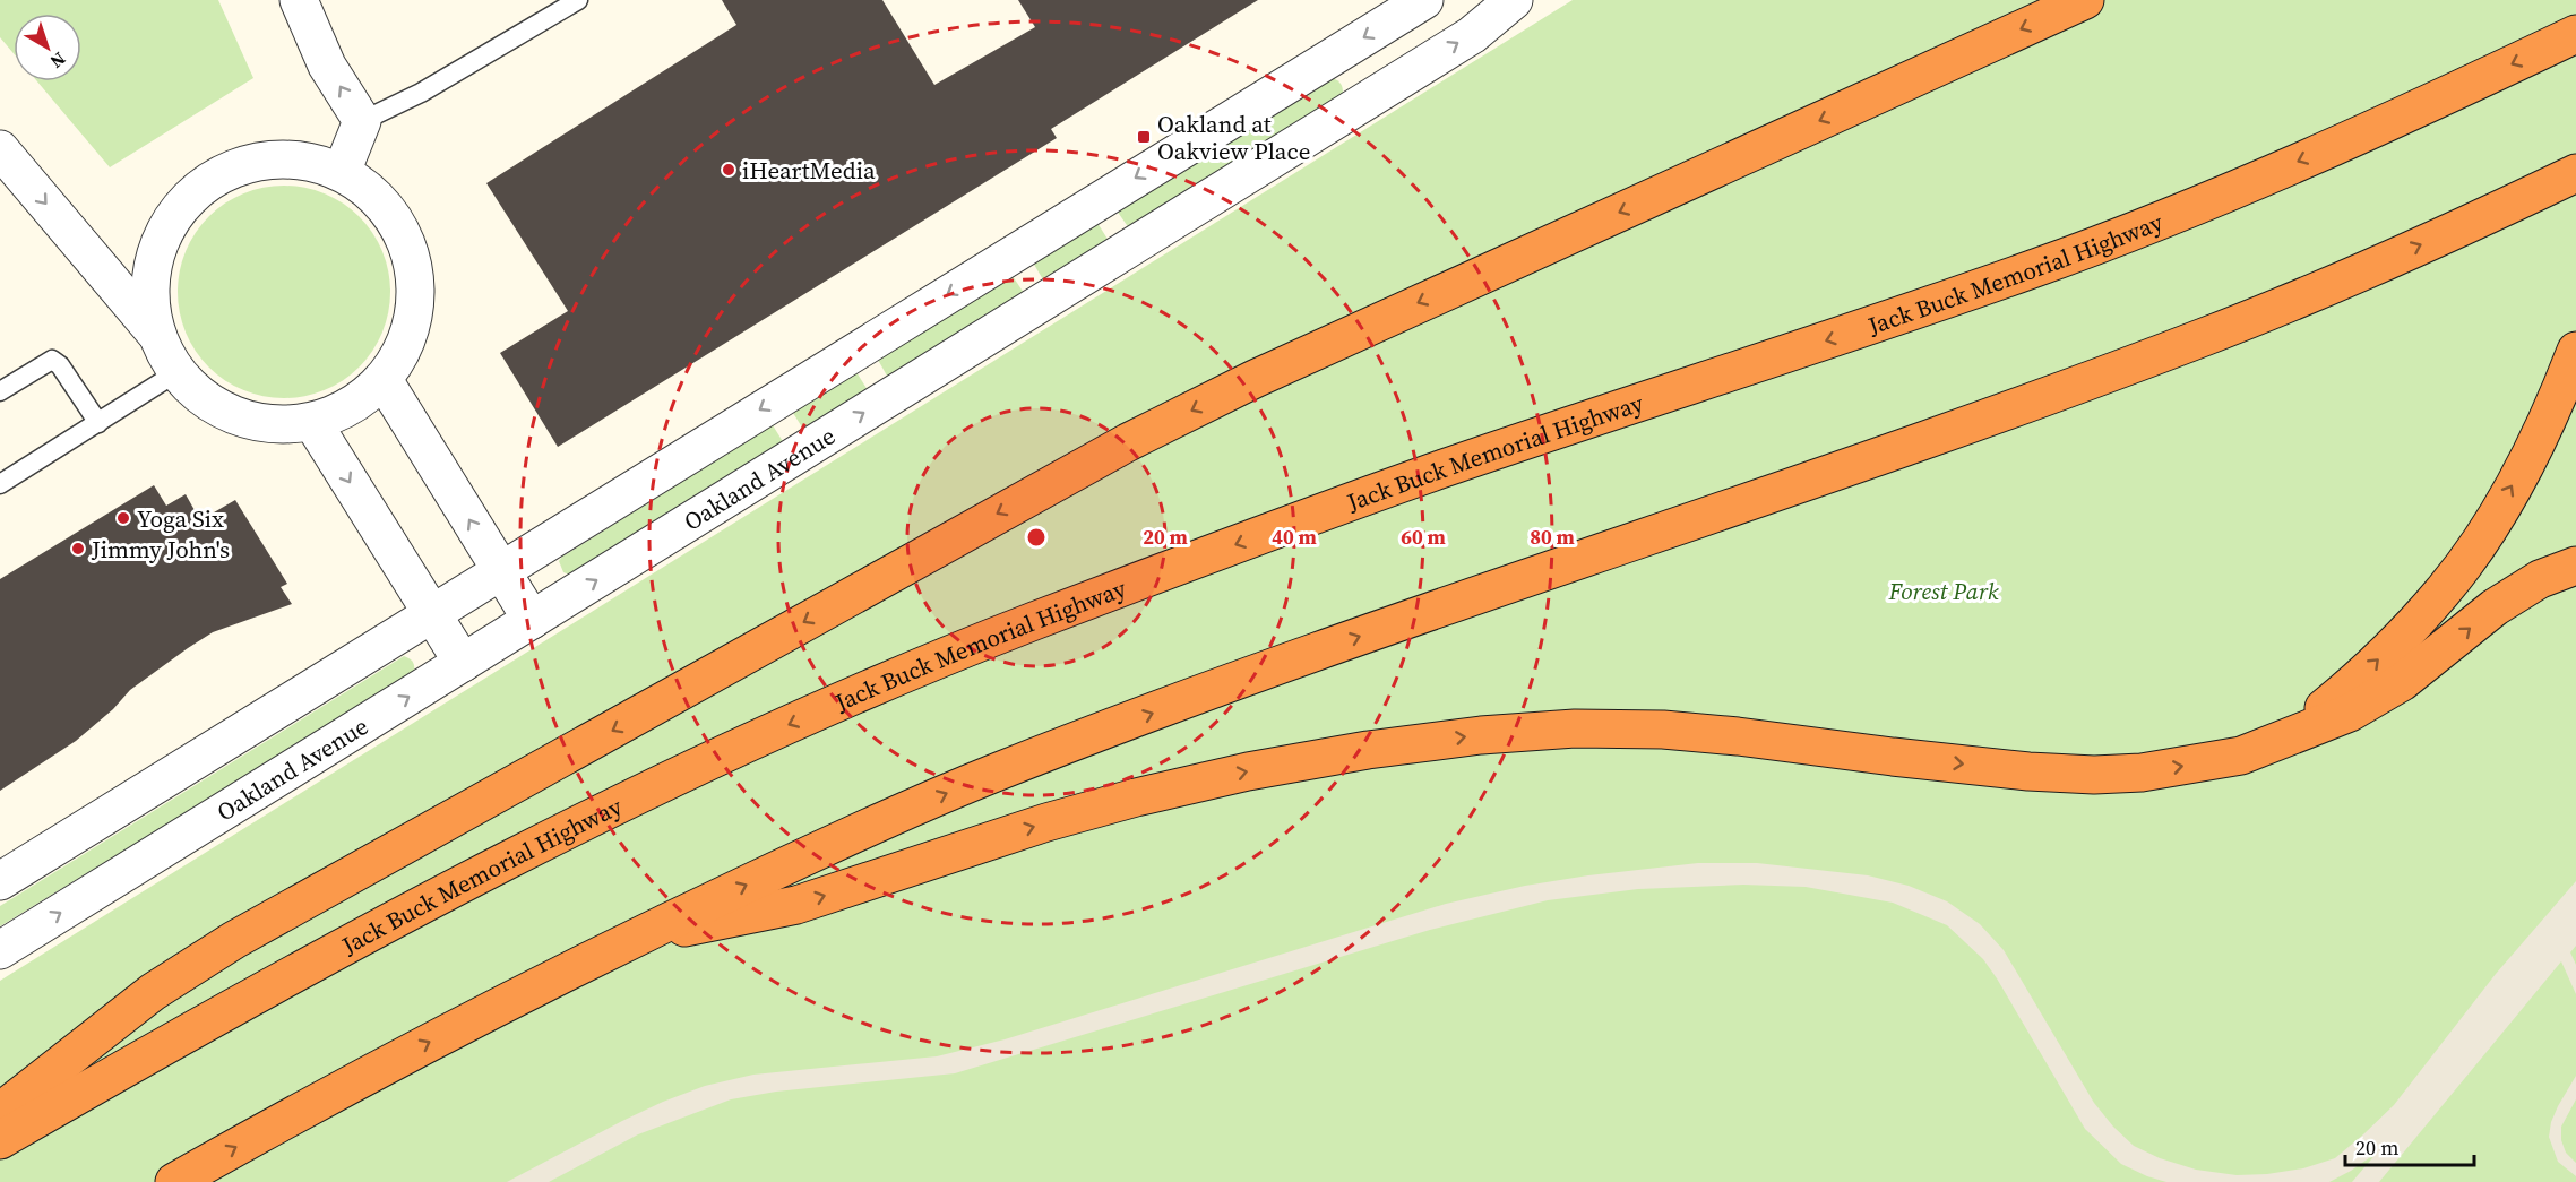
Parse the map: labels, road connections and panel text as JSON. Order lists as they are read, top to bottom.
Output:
{
  "streets": {
    "highway": ["Jack Buck Memorial Highway"],
    "street": ["Oakland Avenue"]
  },
  "parks": ["Forest Park"],
  "places": {
    "transit": ["Oakland at Oakview Place"],
    "other": ["iHeartMedia", "Yoga Six", "Jimmy John's"]
  },
  "scale_bar": "20 m",
  "north": "bottom right",
  "rings": [
    "20 m",
    "40 m",
    "60 m",
    "80 m"
  ]
}
